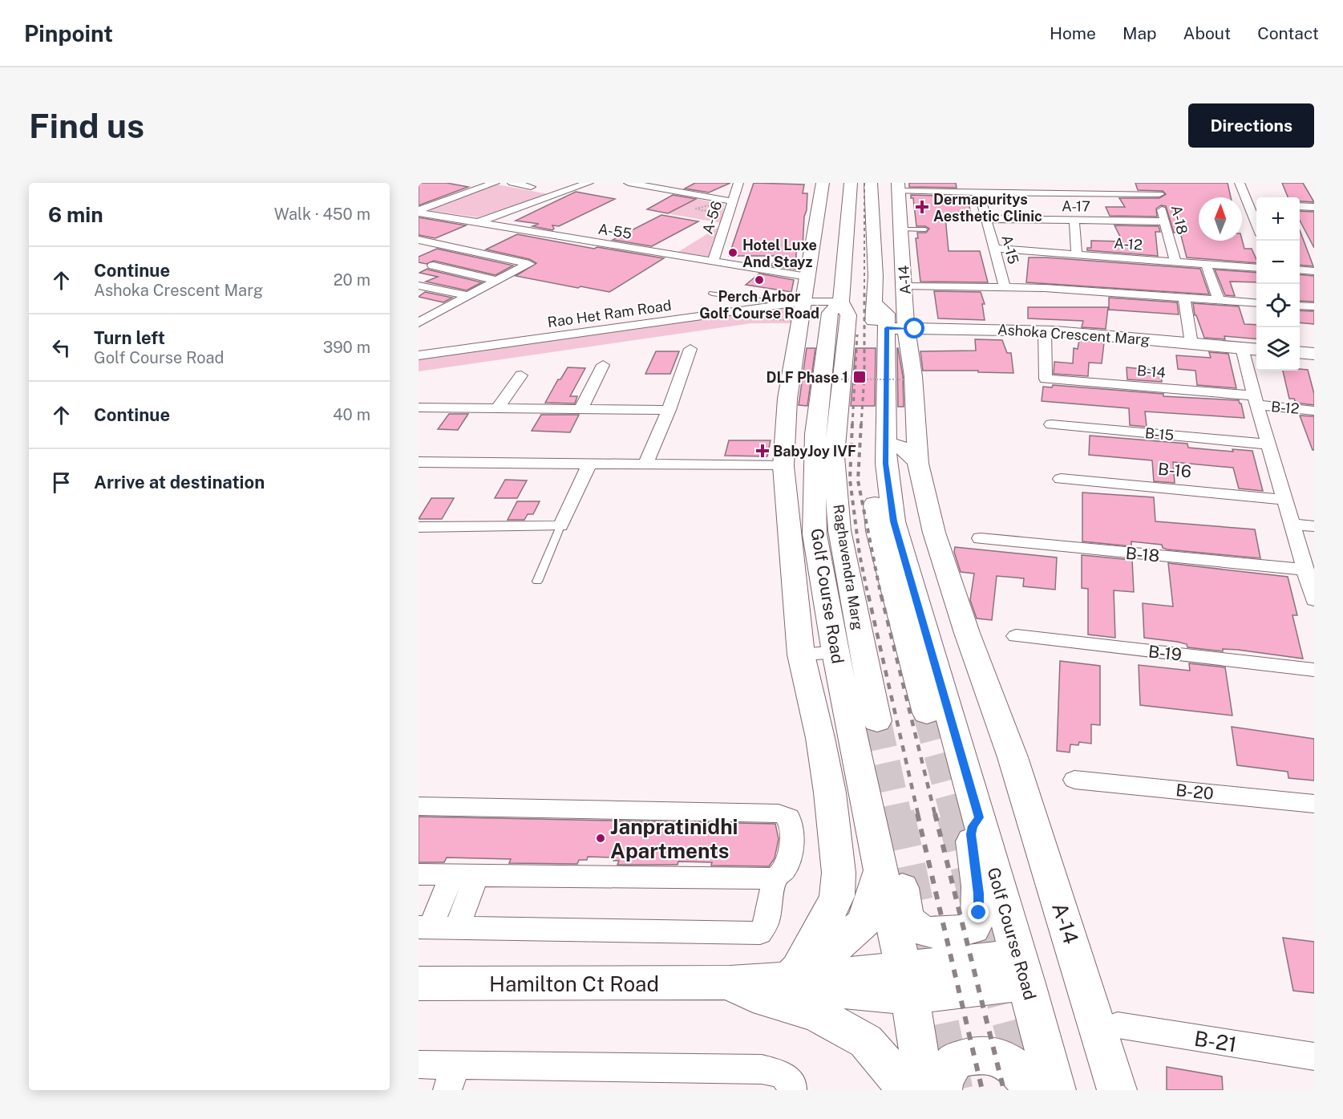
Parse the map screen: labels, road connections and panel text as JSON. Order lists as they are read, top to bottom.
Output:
{
  "streets": {
    "street": [
      "A-17",
      "A-56",
      "A-18",
      "A-55",
      "A-12",
      "A-15",
      "A-14",
      "Rao Het Ram Road",
      "Ashoka Crescent Marg",
      "B-14",
      "B-12",
      "B-15",
      "B-16",
      "B-18",
      "Raghavendra Marg",
      "Golf Course Road",
      "B-19",
      "B-20",
      "Hamilton Ct Road",
      "B-21"
    ]
  },
  "crossings": [
    ["A-17", "A-18"],
    ["A-17", "A-15"],
    ["A-56", "A-55"],
    ["A-18", "A-12"],
    ["A-12", "A-15"],
    ["A-14", "Ashoka Crescent Marg"],
    ["A-14", "Golf Course Road"],
    ["Rao Het Ram Road", "Raghavendra Marg"],
    ["Rao Het Ram Road", "Golf Course Road"],
    ["Ashoka Crescent Marg", "B-14"],
    ["Ashoka Crescent Marg", "Golf Course Road"],
    ["B-14", "B-12"],
    ["Raghavendra Marg", "Golf Course Road"],
    ["Golf Course Road", "Hamilton Ct Road"]
  ],
  "places": {
    "health": ["Dermapuritys Aesthetic Clinic", "BabyJoy IVF"],
    "other": ["Hotel Luxe And Stayz", "Perch Arbor Golf Course Road", "Janpratinidhi Apartments"],
    "transit": ["DLF Phase 1"]
  },
  "north": "top",
  "page": {
    "header": "Pinpoint",
    "nav": [
      "Home",
      "Map",
      "About",
      "Contact"
    ],
    "buttons": "Directions",
    "title": "Find us",
    "heading": ["6 min", "Walk · 450 m"],
    "map_buttons": ["+", "−"],
    "list": [
      ["Continue", "Ashoka Crescent Marg", "20 m"],
      ["Turn left", "Golf Course Road", "390 m"],
      ["Continue", "40 m"],
      "Arrive at destination"
    ]
  }
}
